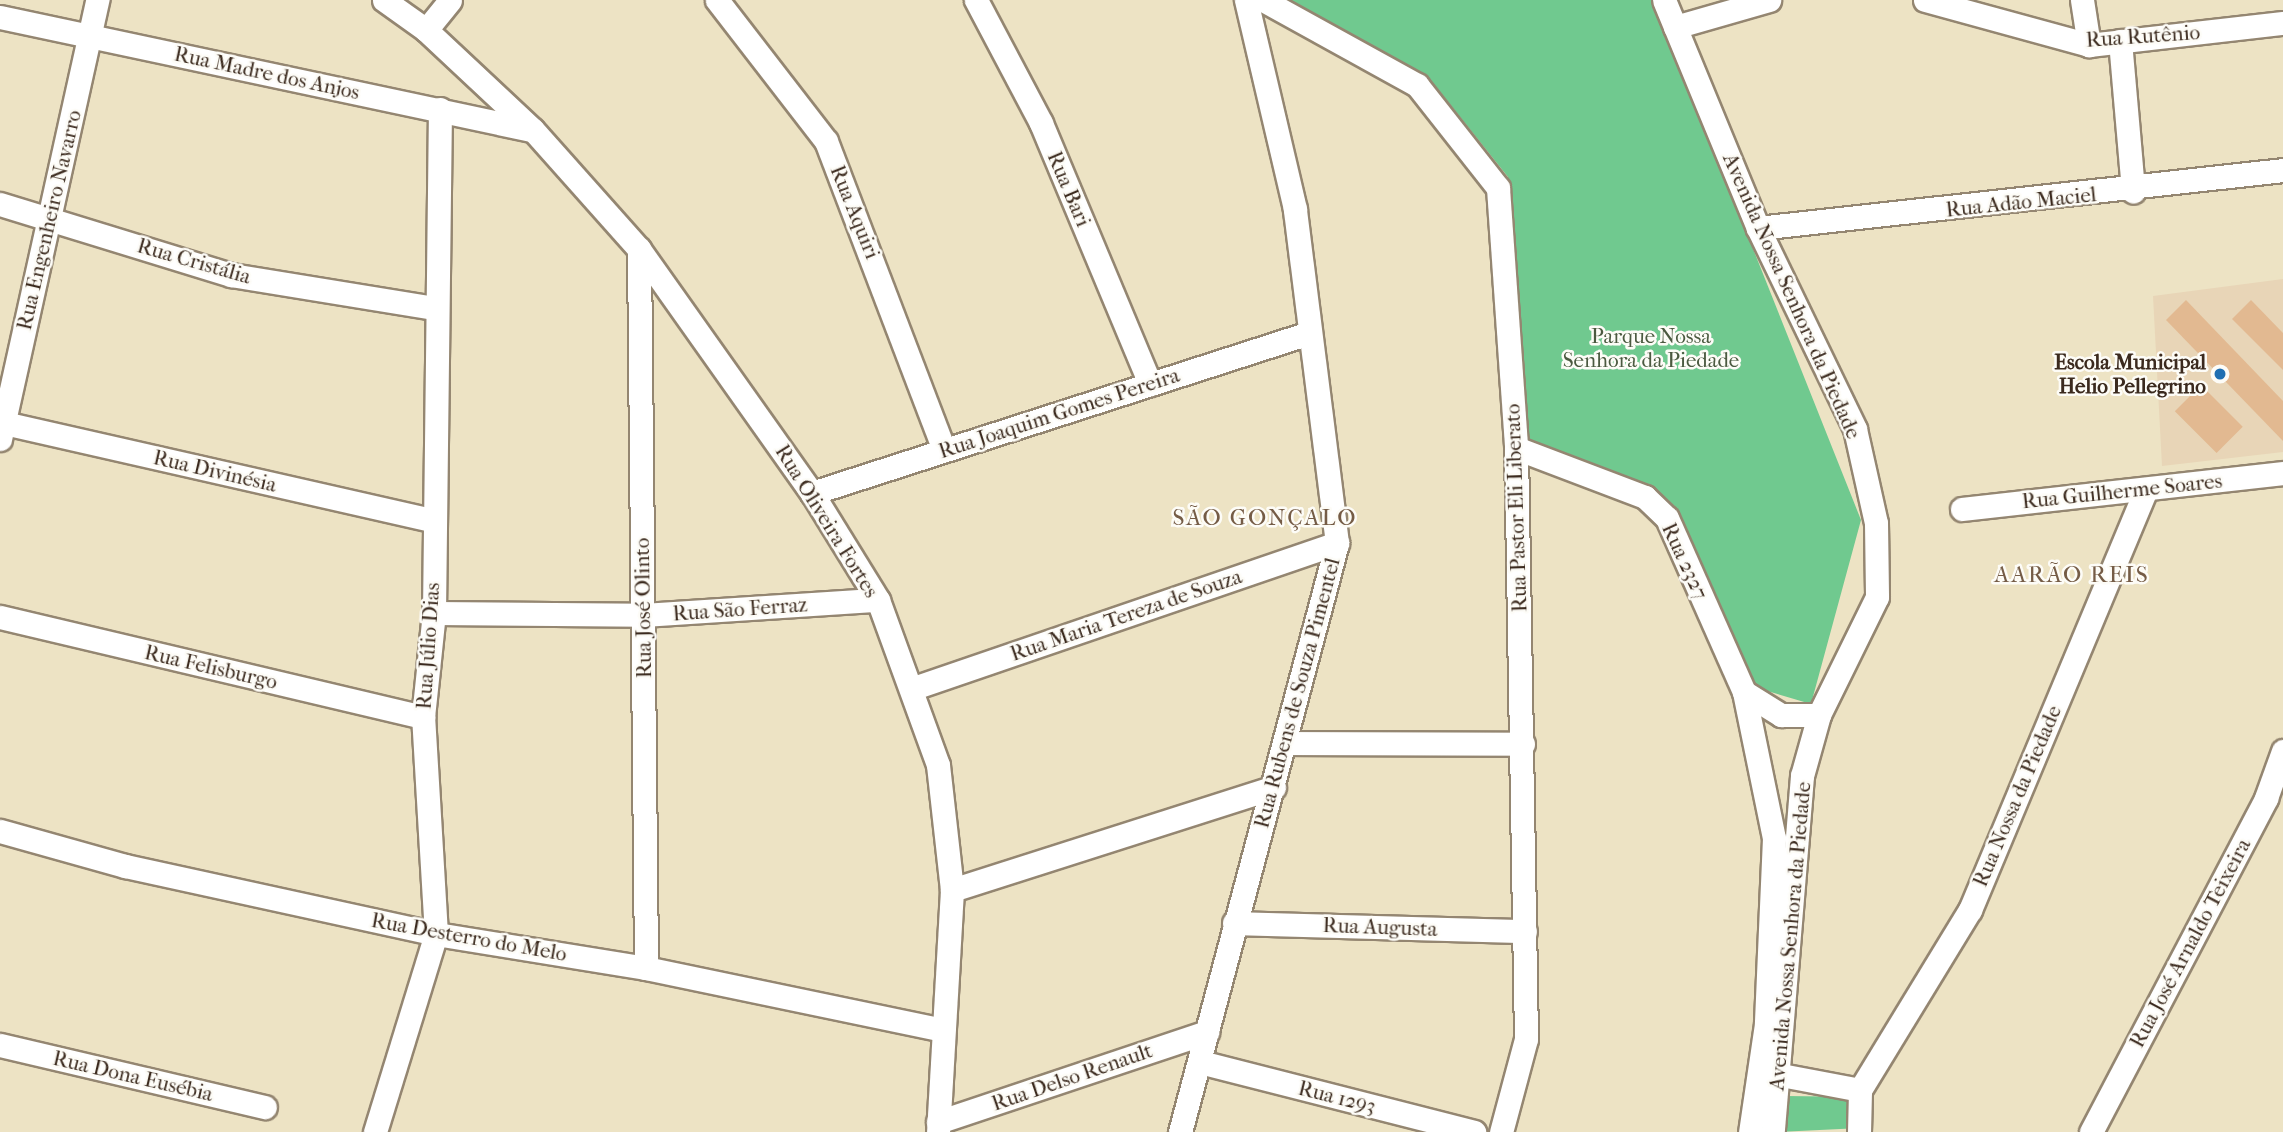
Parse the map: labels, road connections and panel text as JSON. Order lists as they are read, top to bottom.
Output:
{
  "streets": {
    "street": [
      "Rua Rutênio",
      "Rua Madre dos Anjos",
      "Rua Bari",
      "Rua Adão Maciel",
      "Rua Aquiri",
      "Rua Engenheiro Navarro",
      "Rua Cristália",
      "Avenida Nossa Senhora da Piedade",
      "Rua Joaquim Gomes Pereira",
      "Rua Divinésia",
      "Rua Guilherme Soares",
      "Rua Pastor Eli Liberato",
      "Rua Oliveira Fortes",
      "Rua 2327",
      "Rua José Olinto",
      "Rua São Ferraz",
      "Rua Maria Tereza de Souza",
      "Rua Júlio Dias",
      "Rua Felisburgo",
      "Rua Rubens de Souza Pimentel",
      "Rua Nossa da Piedade",
      "Rua Augusta",
      "Rua Desterro do Melo",
      "Rua José Arnaldo Teixeira",
      "Rua Dona Eusébia",
      "Rua Delso Renault",
      "Rua 1293"
    ]
  },
  "crossings": [
    ["Rua Madre dos Anjos", "Rua Engenheiro Navarro"],
    ["Rua Madre dos Anjos", "Rua Oliveira Fortes"],
    ["Rua Madre dos Anjos", "Rua Júlio Dias"],
    ["Rua Bari", "Rua Joaquim Gomes Pereira"],
    ["Rua Adão Maciel", "Avenida Nossa Senhora da Piedade"],
    ["Rua Aquiri", "Rua Joaquim Gomes Pereira"],
    ["Rua Engenheiro Navarro", "Rua Cristália"],
    ["Rua Engenheiro Navarro", "Rua Divinésia"],
    ["Rua Cristália", "Rua Júlio Dias"],
    ["Avenida Nossa Senhora da Piedade", "Rua 2327"],
    ["Rua Joaquim Gomes Pereira", "Rua Oliveira Fortes"],
    ["Rua Joaquim Gomes Pereira", "Rua Rubens de Souza Pimentel"],
    ["Rua Divinésia", "Rua Júlio Dias"],
    ["Rua Guilherme Soares", "Rua Nossa da Piedade"],
    ["Rua Pastor Eli Liberato", "Rua 2327"],
    ["Rua Pastor Eli Liberato", "Rua Augusta"],
    ["Rua Oliveira Fortes", "Rua José Olinto"],
    ["Rua Oliveira Fortes", "Rua São Ferraz"],
    ["Rua Oliveira Fortes", "Rua Maria Tereza de Souza"],
    ["Rua Oliveira Fortes", "Rua Desterro do Melo"],
    ["Rua Oliveira Fortes", "Rua Delso Renault"],
    ["Rua José Olinto", "Rua São Ferraz"],
    ["Rua José Olinto", "Rua Desterro do Melo"],
    ["Rua São Ferraz", "Rua Júlio Dias"],
    ["Rua Maria Tereza de Souza", "Rua Rubens de Souza Pimentel"],
    ["Rua Júlio Dias", "Rua Felisburgo"],
    ["Rua Júlio Dias", "Rua Desterro do Melo"],
    ["Rua Rubens de Souza Pimentel", "Rua Augusta"],
    ["Rua Rubens de Souza Pimentel", "Rua Delso Renault"],
    ["Rua Rubens de Souza Pimentel", "Rua 1293"]
  ],
  "districts": ["SÃO GONÇALO", "AARÃO REIS"],
  "parks": ["Parque Nossa Senhora da Piedade"],
  "places": ["Escola Municipal Helio Pellegrino"]
}
